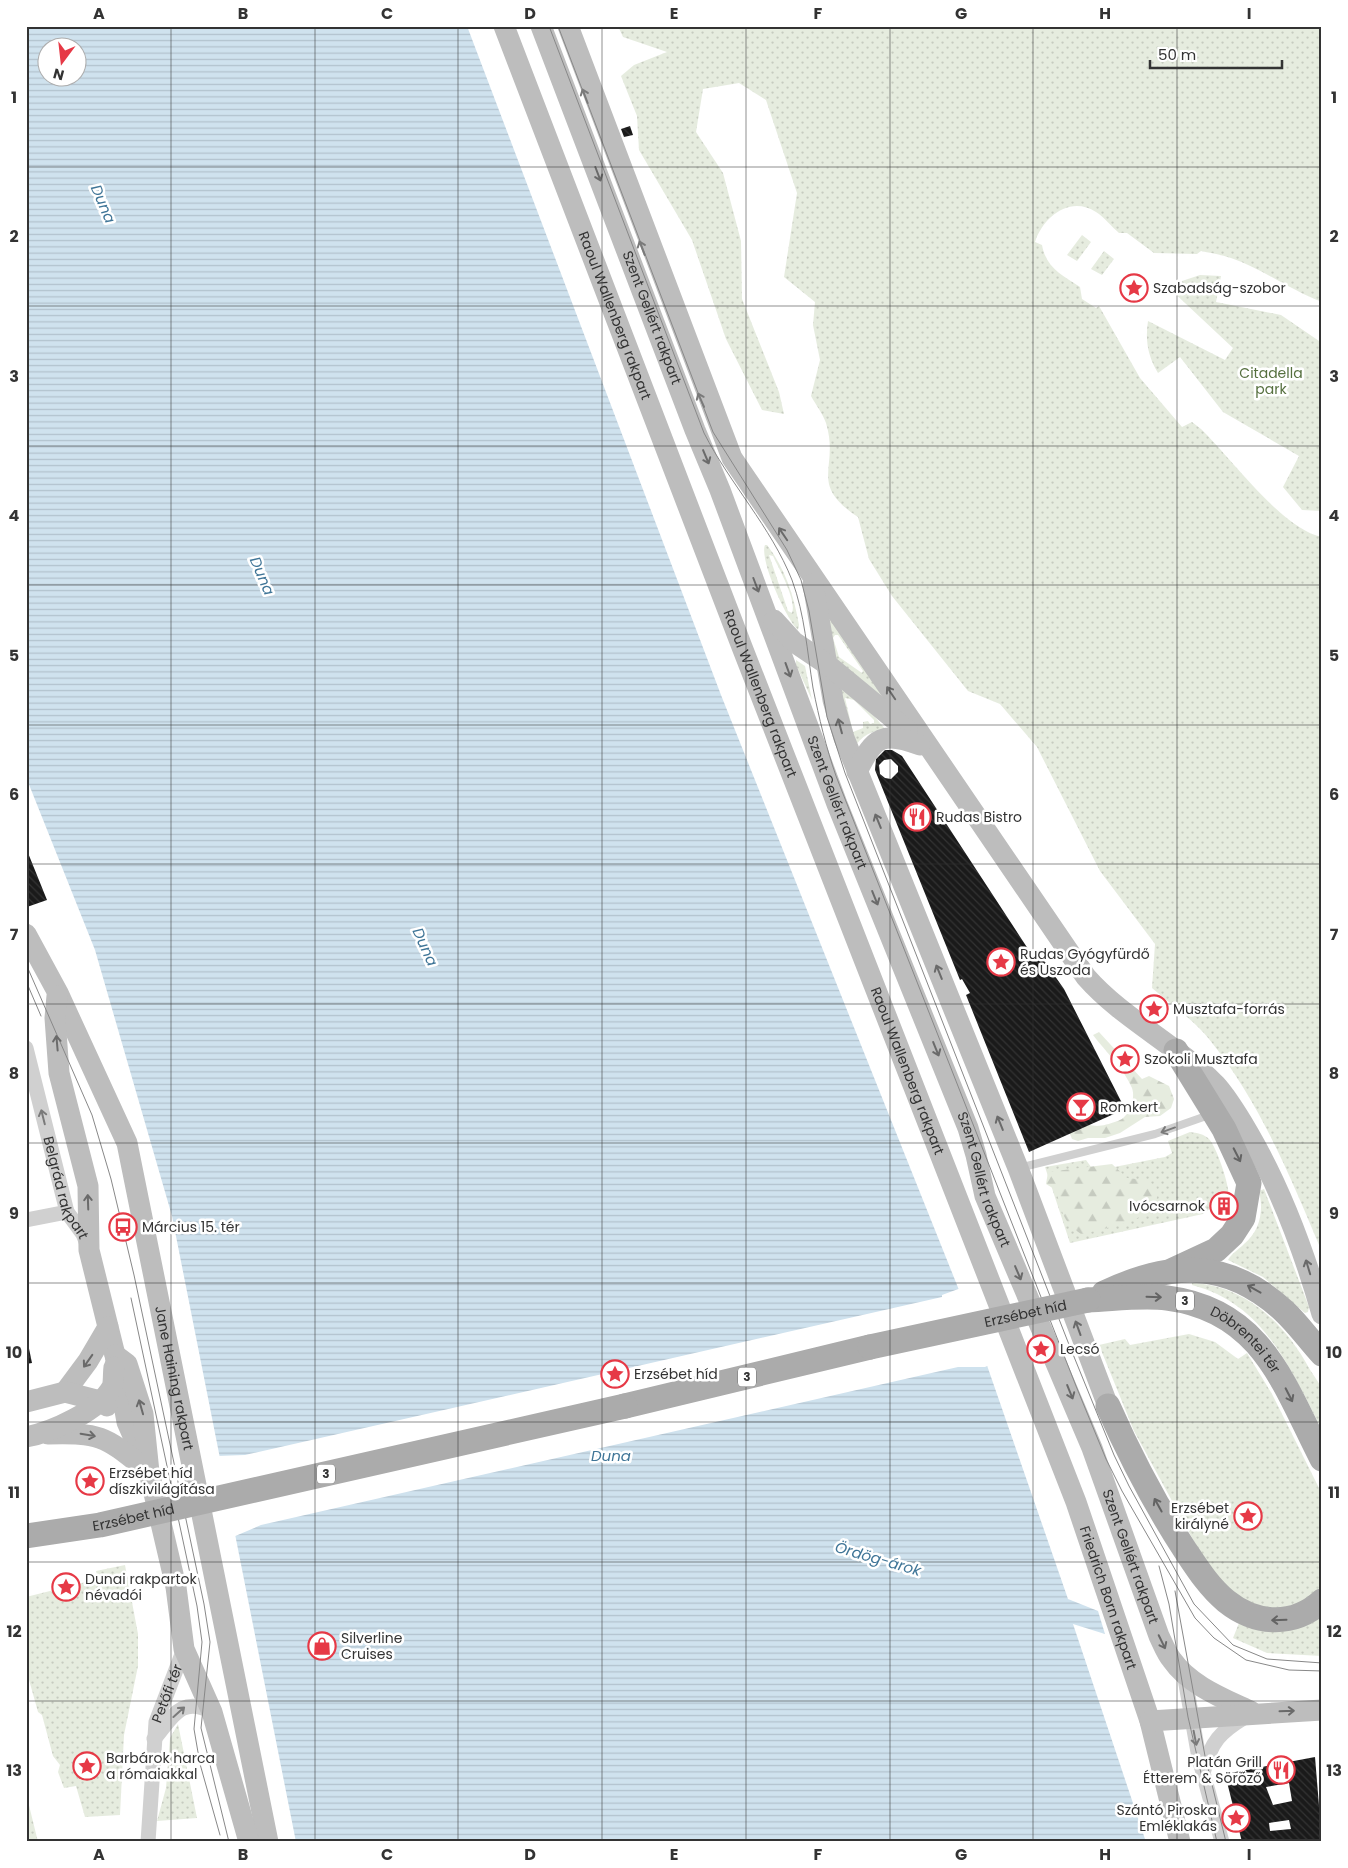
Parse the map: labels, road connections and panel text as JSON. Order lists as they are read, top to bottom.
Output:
{
  "streets": {
    "main road": [
      "Raoul Wallenberg rakpart",
      "Szent Gellért rakpart",
      "Belgrád rakpart",
      "3",
      "Erzsébet híd",
      "Döbrentei tér",
      "Jane Haining rakpart",
      "Friedrich Born rakpart"
    ],
    "street": ["Petőfi tér"]
  },
  "crossings": [
    ["Raoul Wallenberg rakpart", "Friedrich Born rakpart"],
    ["Belgrád rakpart", "Petőfi tér"],
    ["3", "Erzsébet híd"],
    ["3", "Döbrentei tér"],
    ["Erzsébet híd", "Döbrentei tér"]
  ],
  "water": ["Duna", "Ördög-árok"],
  "parks": ["Citadella park"],
  "places": {
    "place": [
      "Szabadság-szobor",
      "Rudas Gyógyfürdő és Uszoda",
      "Musztafa-forrás",
      "Szokoli Musztafa",
      "Lecsó",
      "Erzsébet híd",
      "Erzsébet híd díszkivilágítása",
      "Erzsébet királyné",
      "Dunai rakpartok névadói",
      "Barbárok harca a rómaiakkal",
      "Szántó Piroska Emléklakás"
    ],
    "restaurant": ["Rudas Bistro", "Platán Grill Étterem & Söröző"],
    "bar": ["Romkert"],
    "building": ["Ivócsarnok"],
    "bus stop": ["Március 15. tér"],
    "shop": ["Silverline Cruises"]
  },
  "scale_bar": "50 m",
  "north": "bottom",
  "grid": {
    "columns": [
      "A",
      "B",
      "C",
      "D",
      "E",
      "F",
      "G",
      "H",
      "I"
    ],
    "rows": [
      "1",
      "2",
      "3",
      "4",
      "5",
      "6",
      "7",
      "8",
      "9",
      "10",
      "11",
      "12",
      "13"
    ]
  }
}
